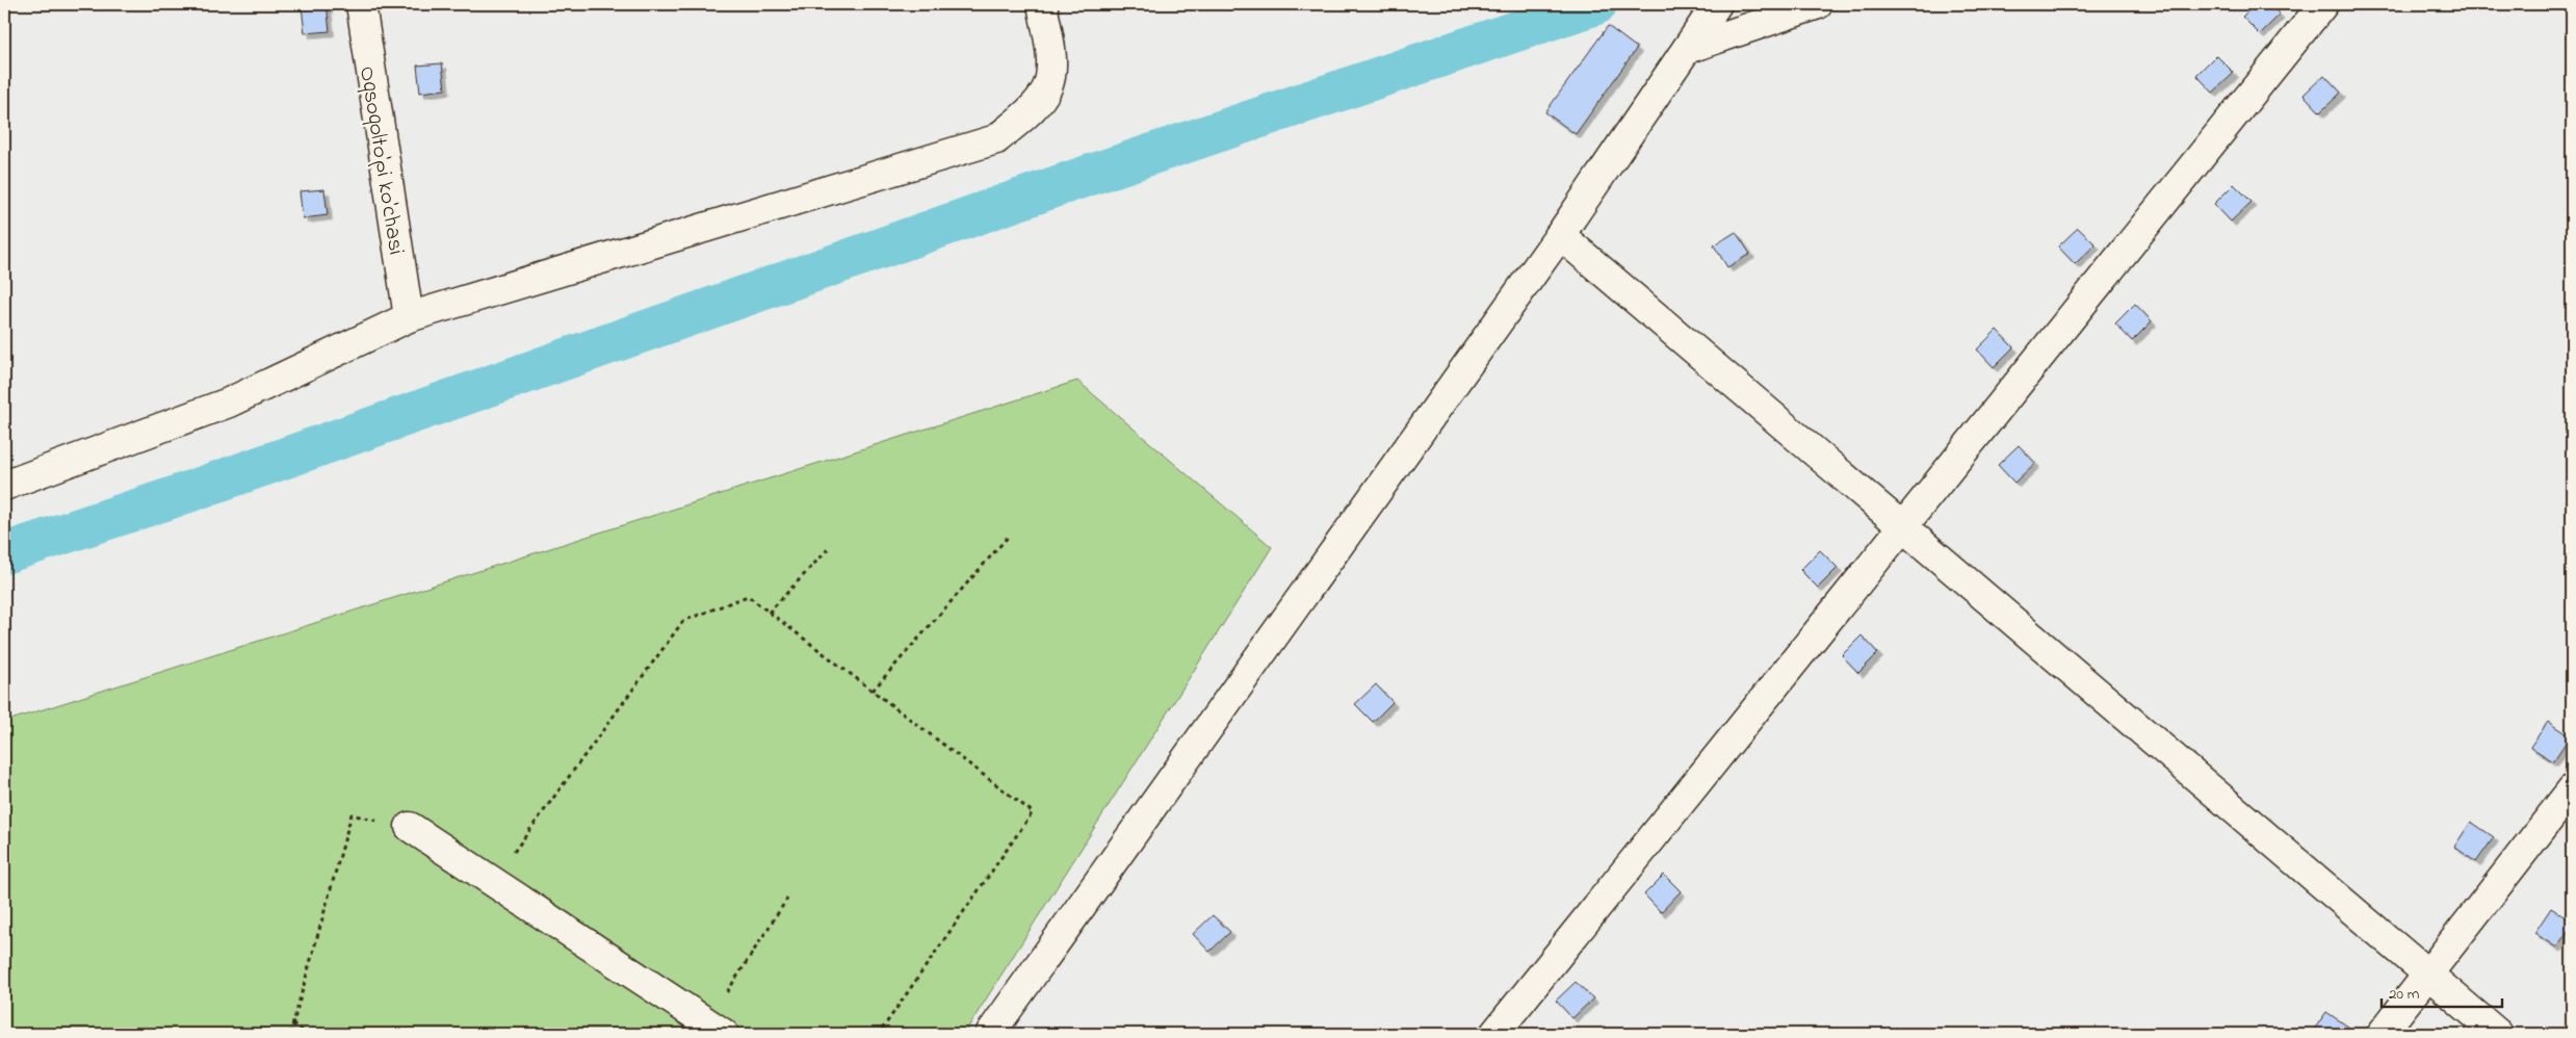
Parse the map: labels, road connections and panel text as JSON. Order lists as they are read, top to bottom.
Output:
{
  "streets": {
    "street": ["Oqsoqolto'pi ko'chasi"]
  },
  "scale_bar": "20 m"
}
